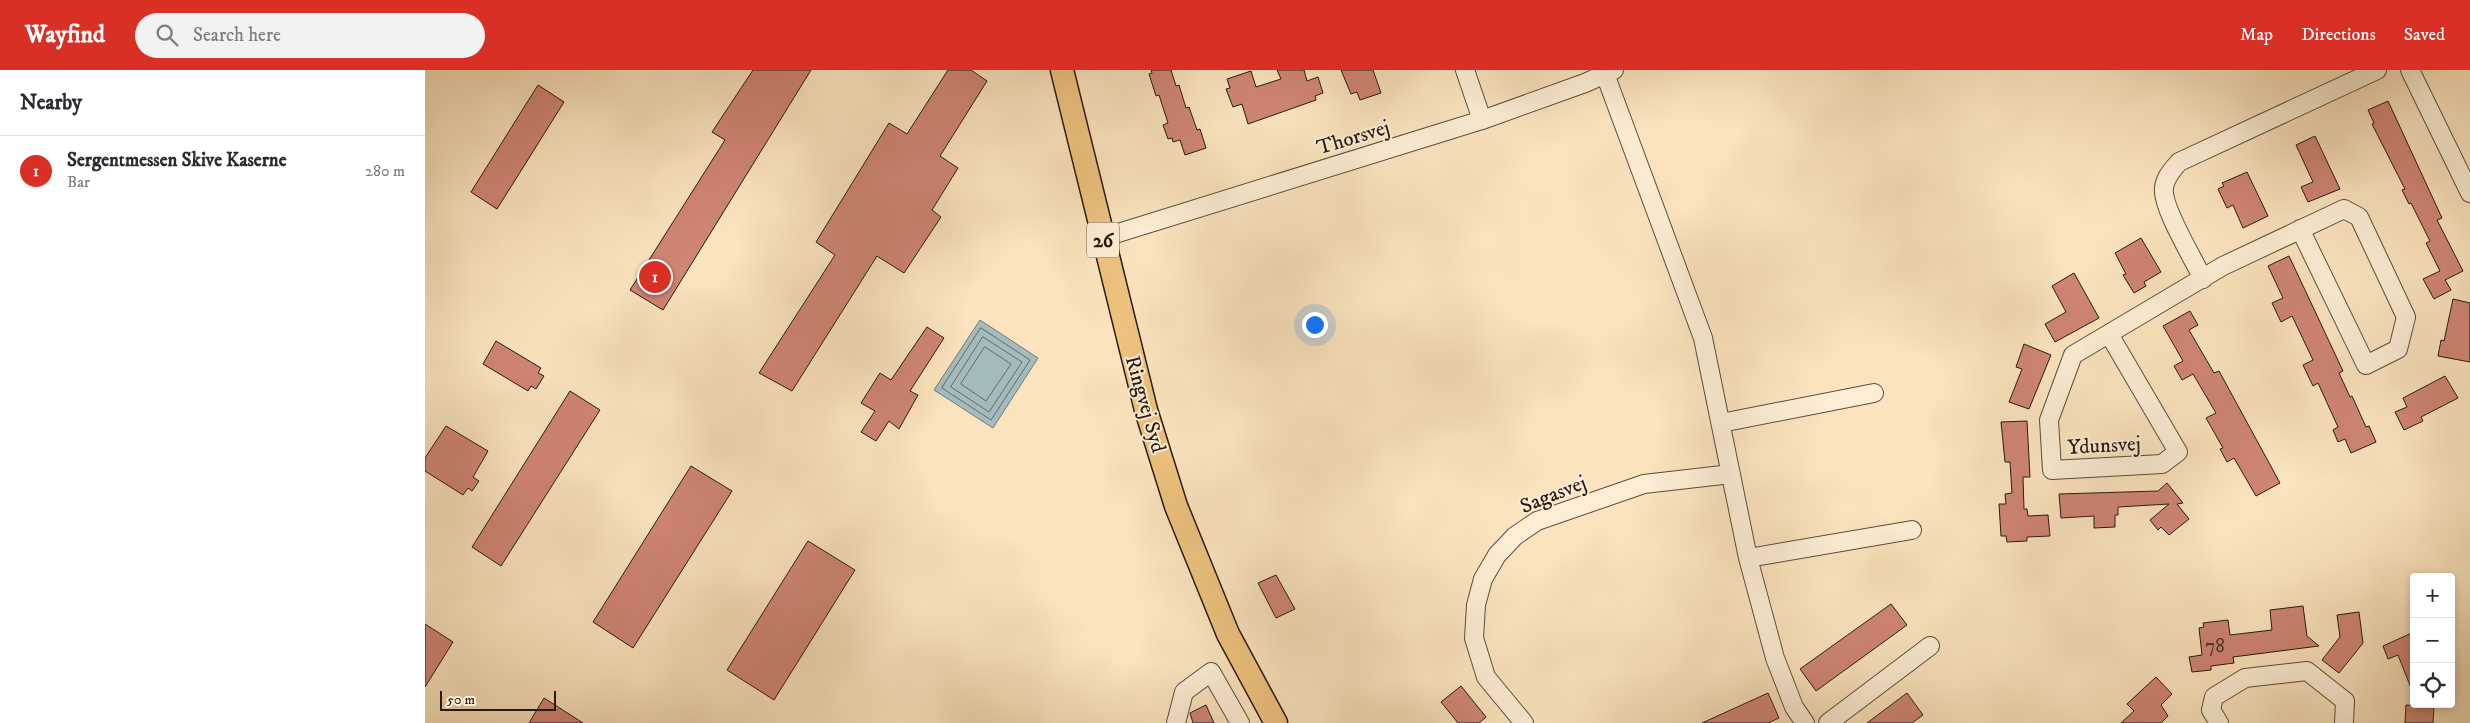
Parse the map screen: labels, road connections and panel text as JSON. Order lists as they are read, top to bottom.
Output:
{
  "streets": {
    "main road": ["26", "Ringvej Syd"],
    "street": ["Thorsvej", "Ydunsvej", "Sagasvej"]
  },
  "crossings": [
    ["Thorsvej", "Ringvej Syd"]
  ],
  "house_numbers": ["78"],
  "scale_bar": "50 m",
  "page": {
    "header": "Wayfind",
    "search": "Search here",
    "nav": ["Map", "Directions", "Saved"],
    "heading": "Nearby",
    "list": [
      {
        "mark": "1",
        "name": "Sergentmessen Skive Kaserne",
        "note": "Bar",
        "value": "280 m"
      }
    ],
    "pins": "1",
    "map_buttons": ["+", "−"],
    "scale": "50 m"
  }
}
